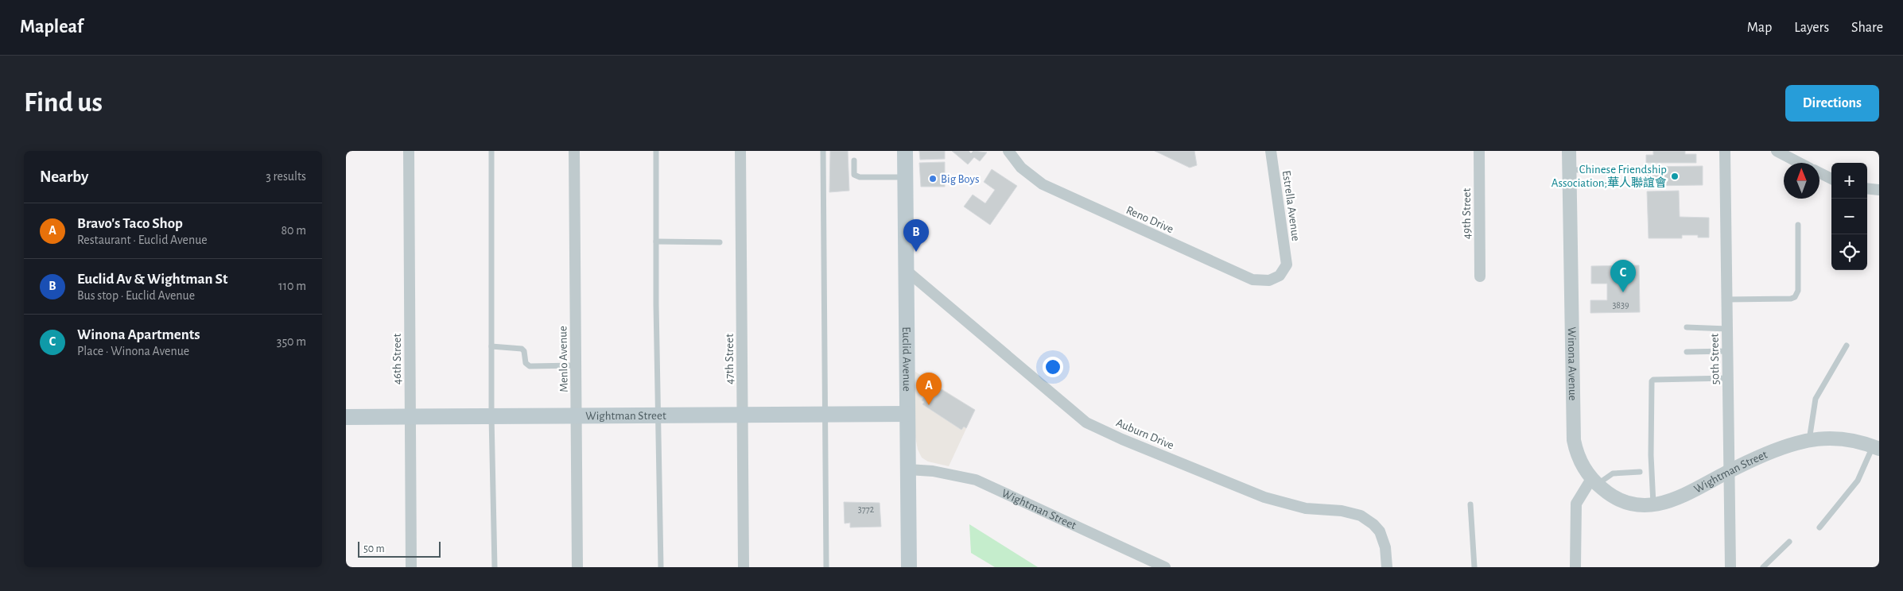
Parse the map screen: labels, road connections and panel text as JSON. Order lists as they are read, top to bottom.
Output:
{
  "streets": {
    "main road": ["Euclid Avenue", "Wightman Street"],
    "street": [
      "Estrella Avenue",
      "49th Street",
      "Reno Drive",
      "46th Street",
      "Menlo Avenue",
      "47th Street",
      "50th Street",
      "Winona Avenue",
      "Auburn Drive"
    ]
  },
  "crossings": [
    ["Estrella Avenue", "Reno Drive"],
    ["46th Street", "Wightman Street"],
    ["Menlo Avenue", "Wightman Street"],
    ["47th Street", "Wightman Street"],
    ["Euclid Avenue", "Wightman Street"],
    ["Euclid Avenue", "Auburn Drive"],
    ["50th Street", "Wightman Street"],
    ["Winona Avenue", "Wightman Street"]
  ],
  "places": ["Chinese Friendship Association;華人聯誼會", "Big Boys"],
  "house_numbers": ["3839", "3772"],
  "scale_bar": "50 m",
  "north": "top",
  "page": {
    "header": "Mapleaf",
    "nav": ["Map", "Layers", "Share"],
    "buttons": "Directions",
    "title": "Find us",
    "heading": ["Nearby", "3 results"],
    "map_buttons": ["+", "−"],
    "list": [
      {
        "mark": "A",
        "name": "Bravo's Taco Shop",
        "note": "Restaurant · Euclid Avenue",
        "value": "80 m"
      },
      {
        "mark": "B",
        "name": "Euclid Av & Wightman St",
        "note": "Bus stop · Euclid Avenue",
        "value": "110 m"
      },
      {
        "mark": "C",
        "name": "Winona Apartments",
        "note": "Place · Winona Avenue",
        "value": "350 m"
      }
    ],
    "pins": ["B", "C", "A"],
    "scale": "50 m"
  }
}
